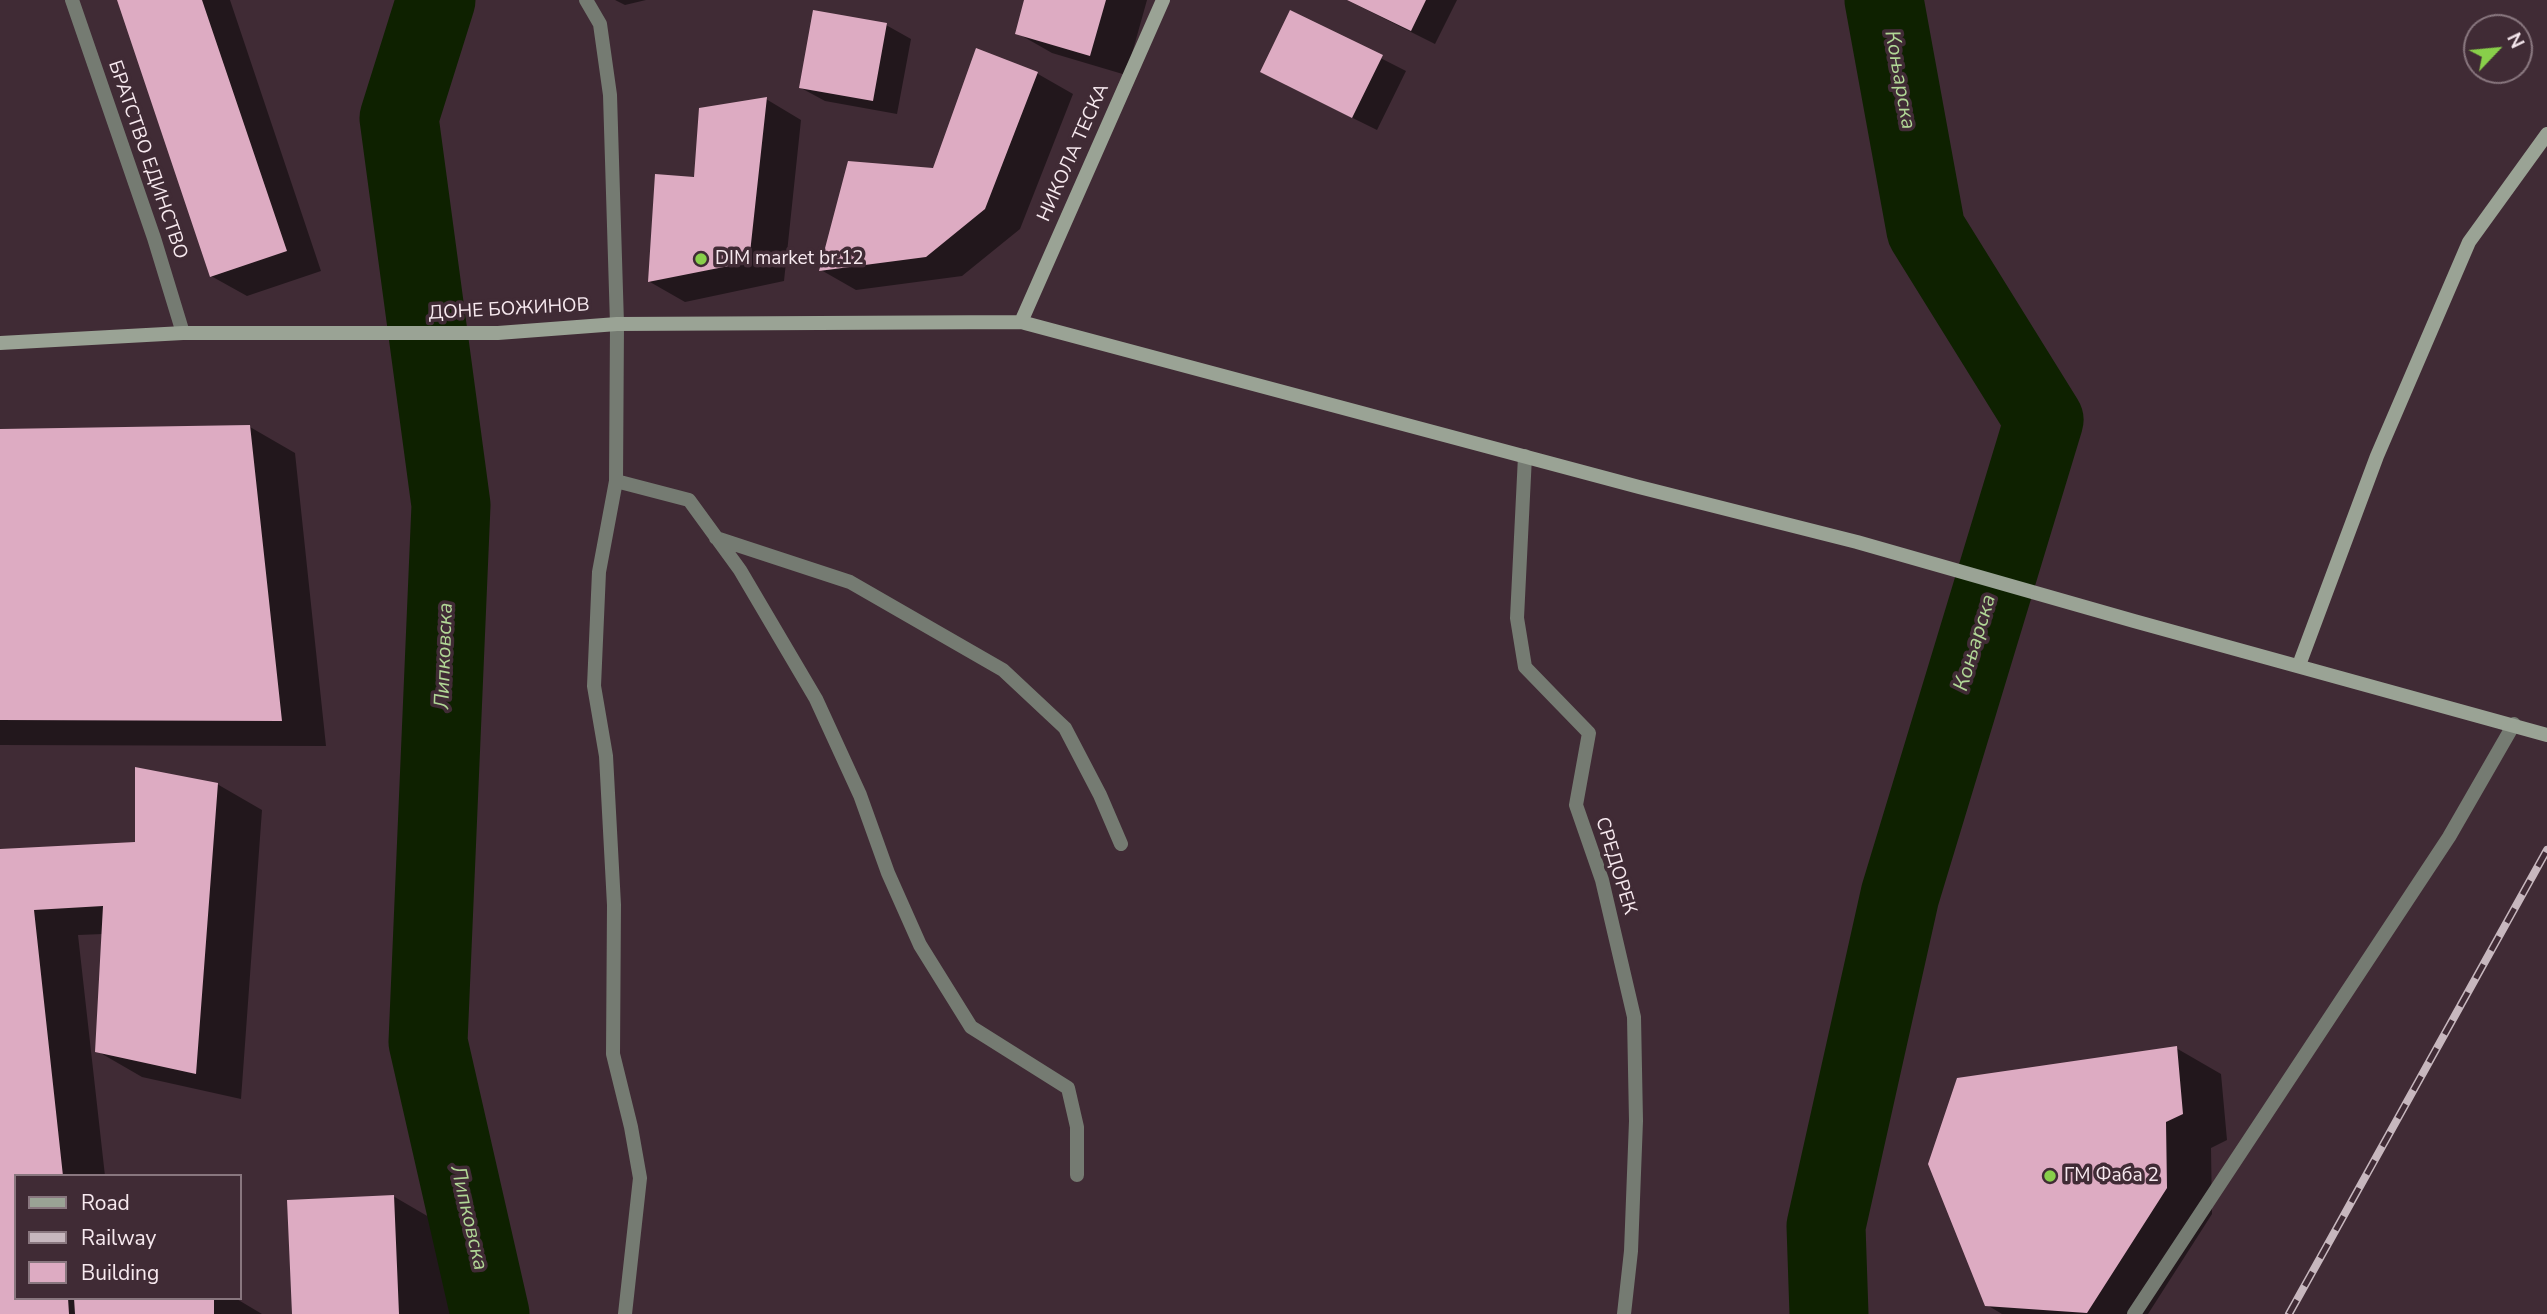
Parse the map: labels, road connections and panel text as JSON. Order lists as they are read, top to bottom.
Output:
{
  "streets": {
    "street": [
      "НИКОЛА ТЕСКА",
      "БРАТСТВО ЕДИНСТВО",
      "ДОНЕ БОЖИНОВ",
      "СРЕДОРЕК"
    ]
  },
  "crossings": [
    ["НИКОЛА ТЕСКА", "ДОНЕ БОЖИНОВ"],
    ["БРАТСТВО ЕДИНСТВО", "ДОНЕ БОЖИНОВ"],
    ["ДОНЕ БОЖИНОВ", "СРЕДОРЕК"]
  ],
  "water": ["Коњарска", "Липковска"],
  "places": ["DIM market br.12", "ГМ Фаба 2"],
  "legend": ["Road", "Railway", "Building"],
  "north": "top right"
}
